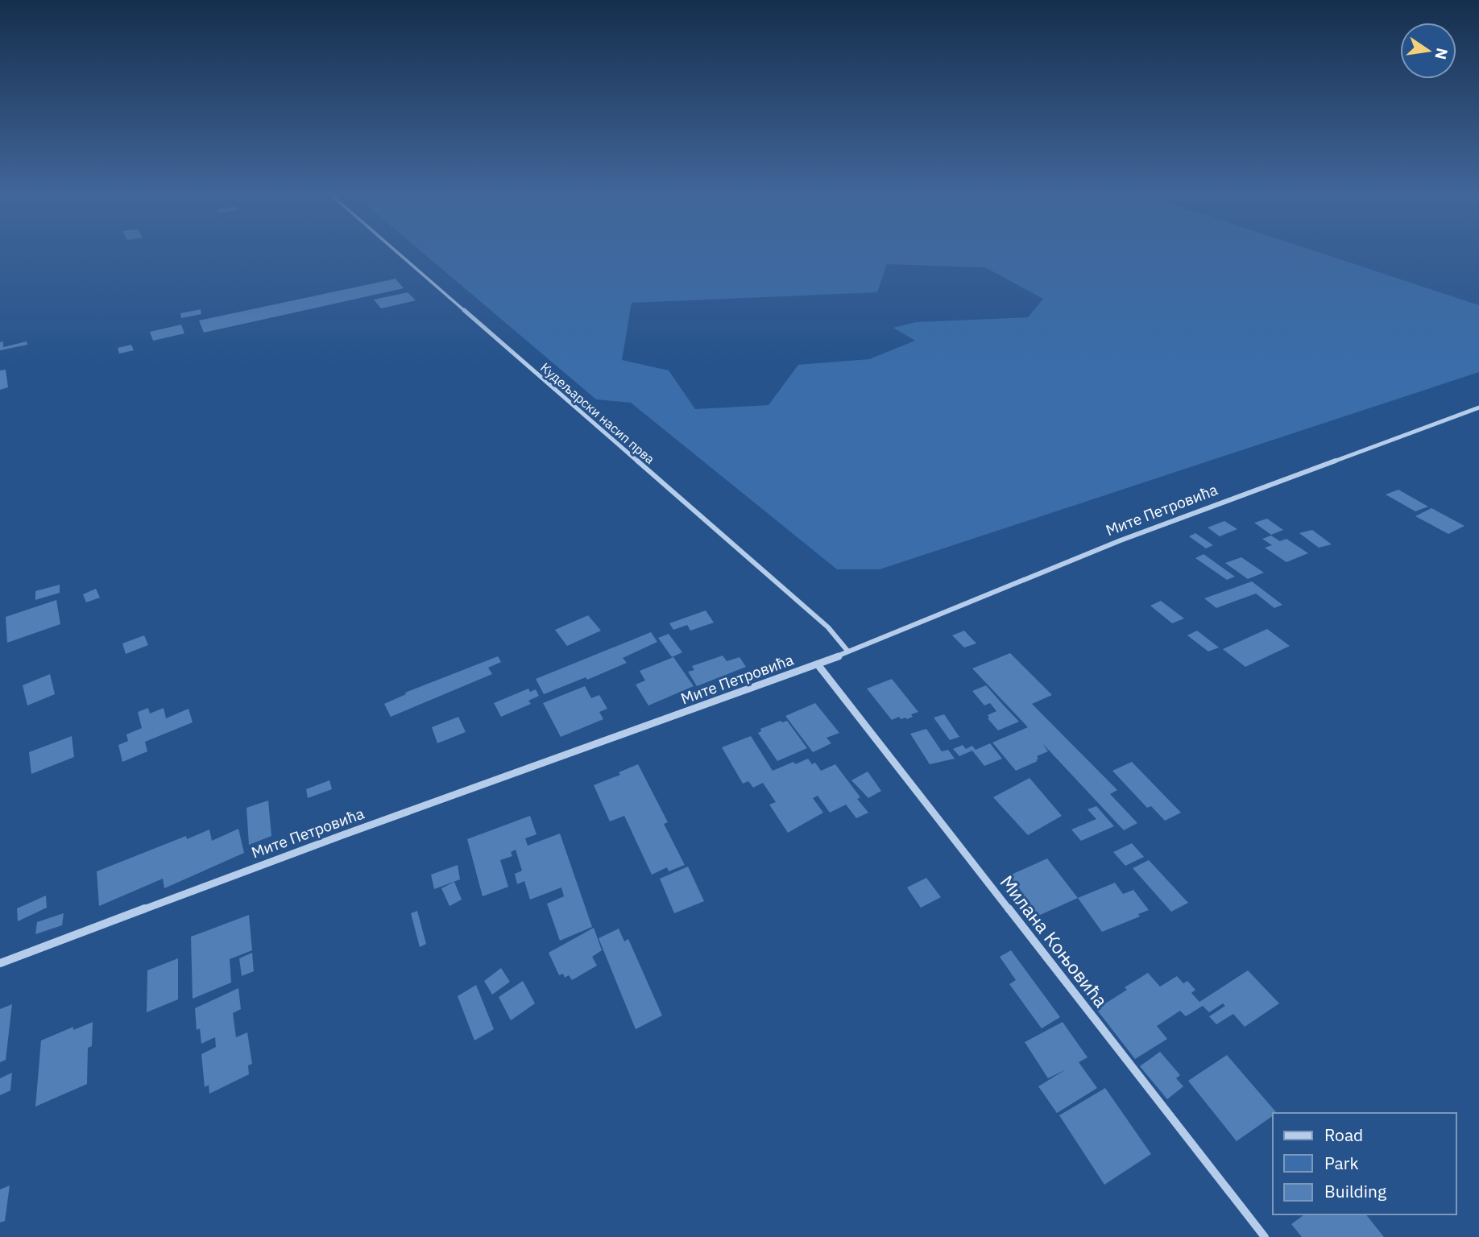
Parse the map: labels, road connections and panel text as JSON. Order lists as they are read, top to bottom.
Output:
{
  "streets": {
    "street": ["Кудељарски насип прва", "Мите Петровића", "Милана Коњовића"]
  },
  "crossings": [
    ["Кудељарски насип прва", "Мите Петровића"],
    ["Мите Петровића", "Милана Коњовића"]
  ],
  "legend": ["Road", "Park", "Building"],
  "north": "right"
}
